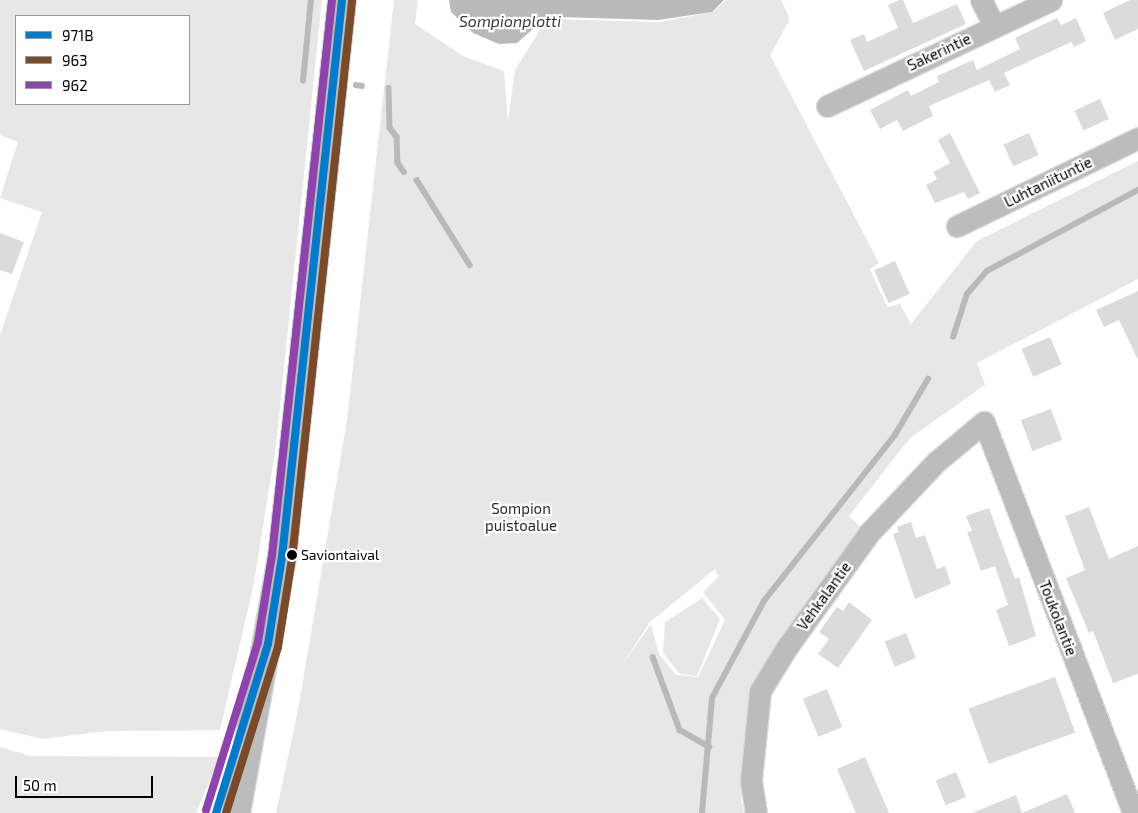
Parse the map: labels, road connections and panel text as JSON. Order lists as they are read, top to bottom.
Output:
{
  "streets": {
    "street": [
      "Sakerintie",
      "Luhtaniituntie",
      "Vehkalantie",
      "Toukolantie"
    ]
  },
  "crossings": [
    ["Vehkalantie", "Toukolantie"]
  ],
  "water": ["Sompionplotti"],
  "parks": ["Sompion puistoalue"],
  "places": ["Saviontaival"],
  "lines": ["transit line 971B", "transit line 962", "transit line 963"],
  "legend": ["971B", "963", "962"],
  "scale_bar": "50 m"
}
